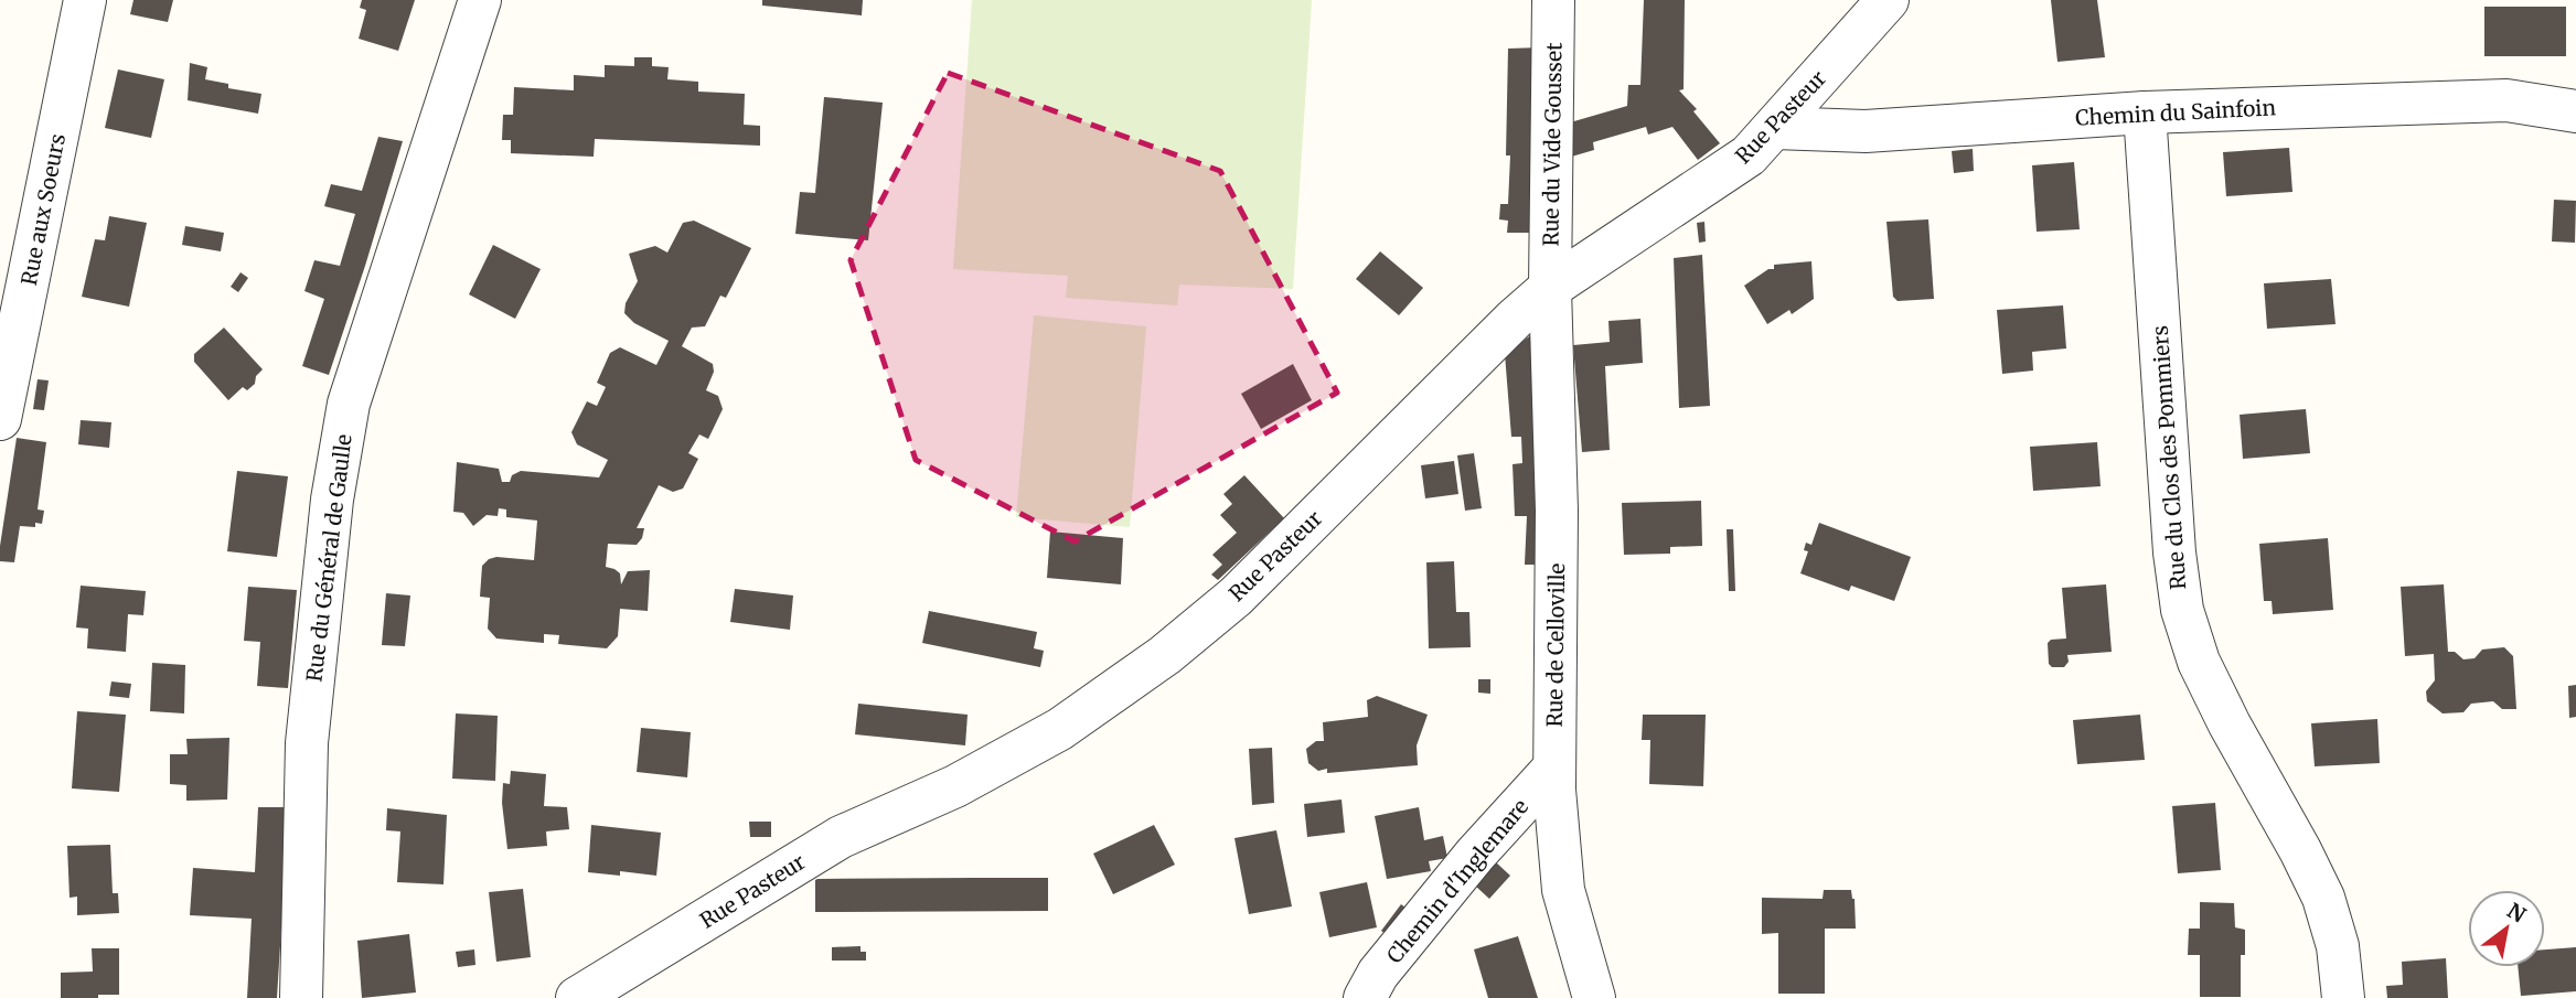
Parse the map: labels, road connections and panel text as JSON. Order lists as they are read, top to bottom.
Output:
{
  "streets": {
    "street": [
      "Chemin du Sainfoin",
      "Rue Pasteur",
      "Rue du Vide Gousset",
      "Rue aux Soeurs",
      "Rue du Clos des Pommiers",
      "Rue du Général de Gaulle",
      "Rue de Celloville",
      "Chemin d'Inglemare"
    ]
  },
  "crossings": [
    ["Chemin du Sainfoin", "Rue Pasteur"],
    ["Chemin du Sainfoin", "Rue du Clos des Pommiers"],
    ["Rue Pasteur", "Rue du Vide Gousset"],
    ["Rue Pasteur", "Rue de Celloville"],
    ["Rue du Vide Gousset", "Rue de Celloville"],
    ["Rue de Celloville", "Chemin d'Inglemare"]
  ],
  "north": "top right"
}
